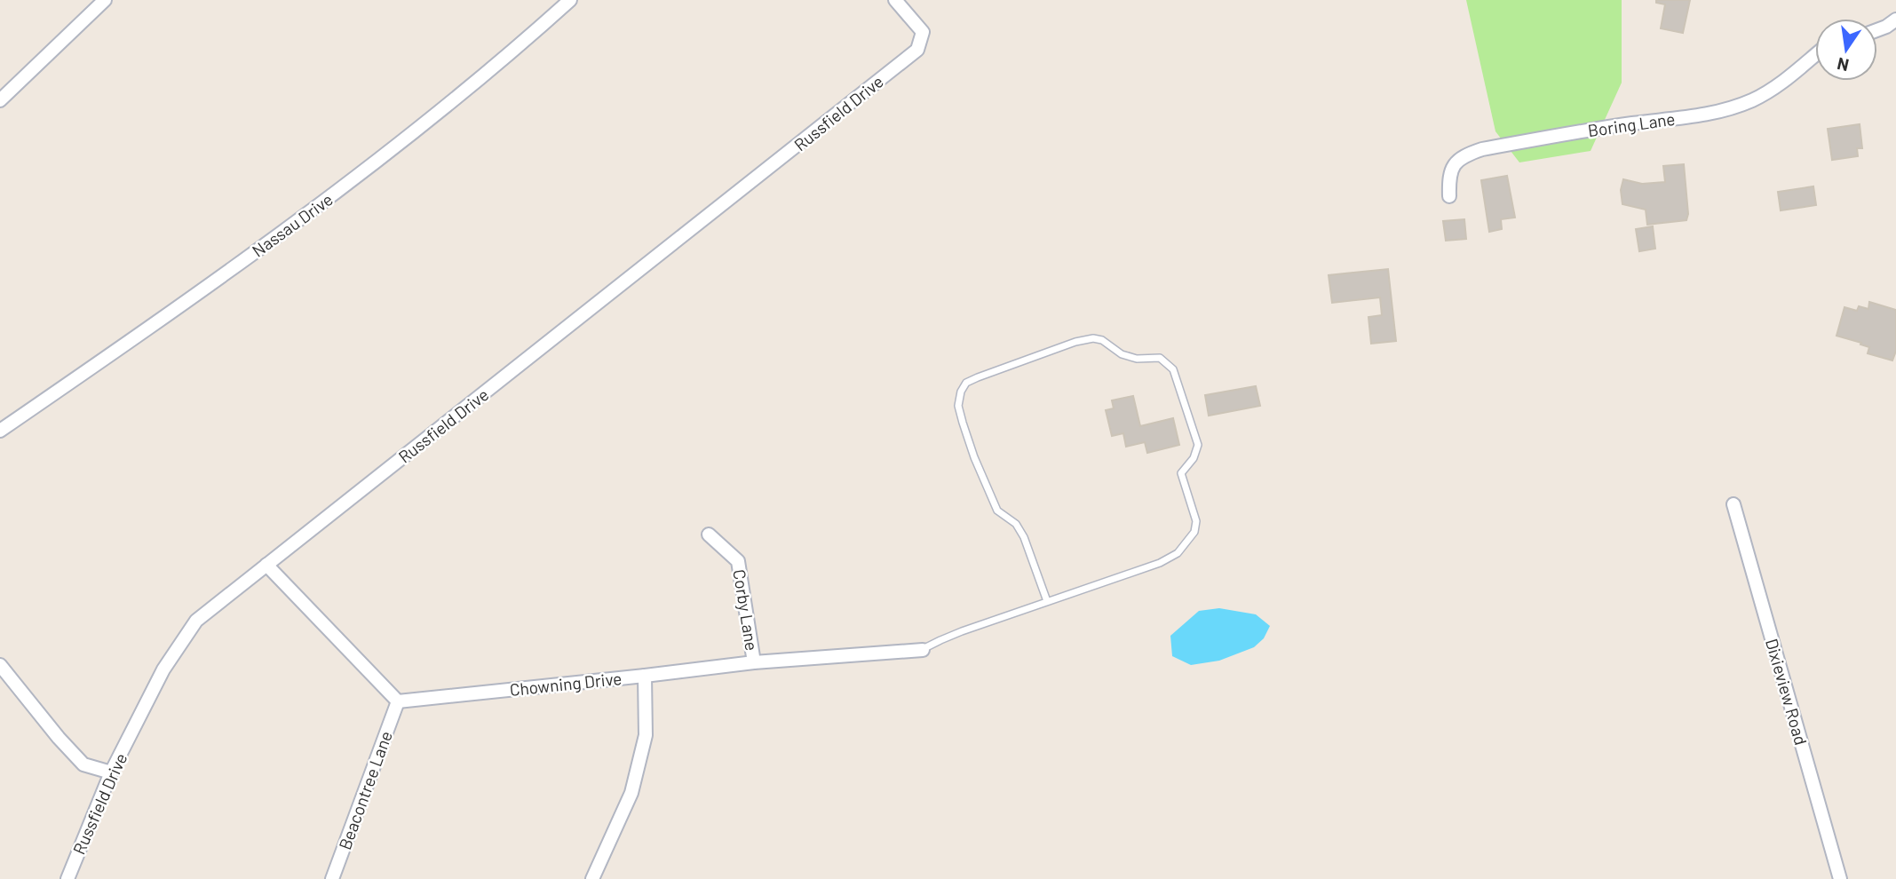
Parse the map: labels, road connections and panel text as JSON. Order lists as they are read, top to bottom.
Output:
{
  "streets": {
    "street": [
      "Russfield Drive",
      "Boring Lane",
      "Nassau Drive",
      "Corby Lane",
      "Chowning Drive",
      "Dixieview Road",
      "Beacontree Lane"
    ]
  },
  "crossings": [
    ["Corby Lane", "Chowning Drive"],
    ["Chowning Drive", "Beacontree Lane"]
  ],
  "north": "bottom"
}
